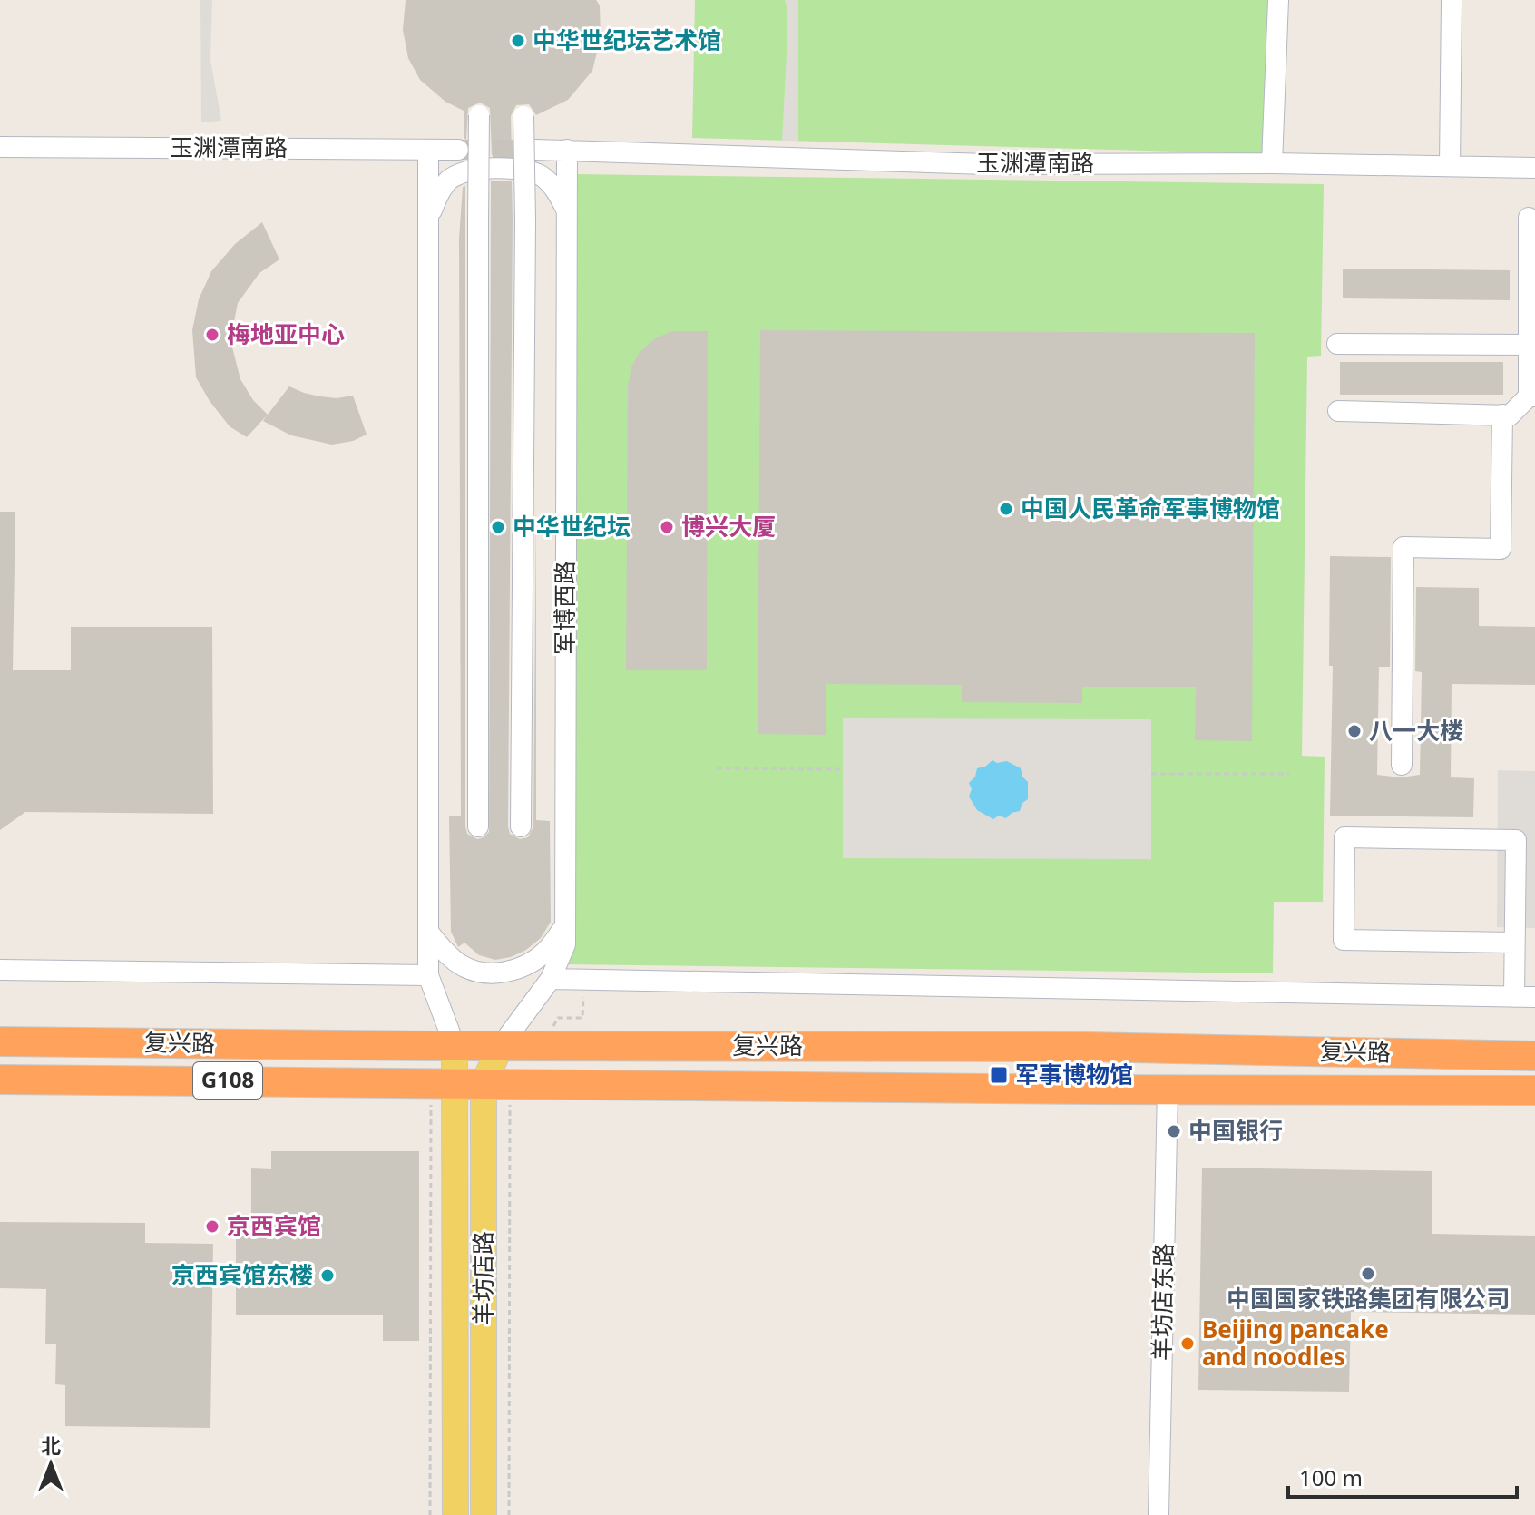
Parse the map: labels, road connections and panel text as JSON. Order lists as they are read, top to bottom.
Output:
{
  "streets": {
    "highway": ["复兴路", "G108"],
    "main road": ["羊坊店路"],
    "street": ["玉渊潭南路", "军博西路", "羊坊店东路"]
  },
  "crossings": [
    ["玉渊潭南路", "军博西路"],
    ["军博西路", "复兴路"],
    ["军博西路", "羊坊店路"],
    ["复兴路", "羊坊店路"],
    ["复兴路", "羊坊店东路"]
  ],
  "places": {
    "other": [
      "中华世纪坛艺术馆",
      "梅地亚中心",
      "中国人民革命军事博物馆",
      "中华世纪坛",
      "博兴大厦",
      "八一大楼",
      "中国银行",
      "京西宾馆",
      "中国国家铁路集团有限公司",
      "京西宾馆东楼",
      "Beijing pancake and noodles"
    ],
    "transit": ["军事博物馆"]
  },
  "scale_bar": "100 m",
  "north": "top"
}
